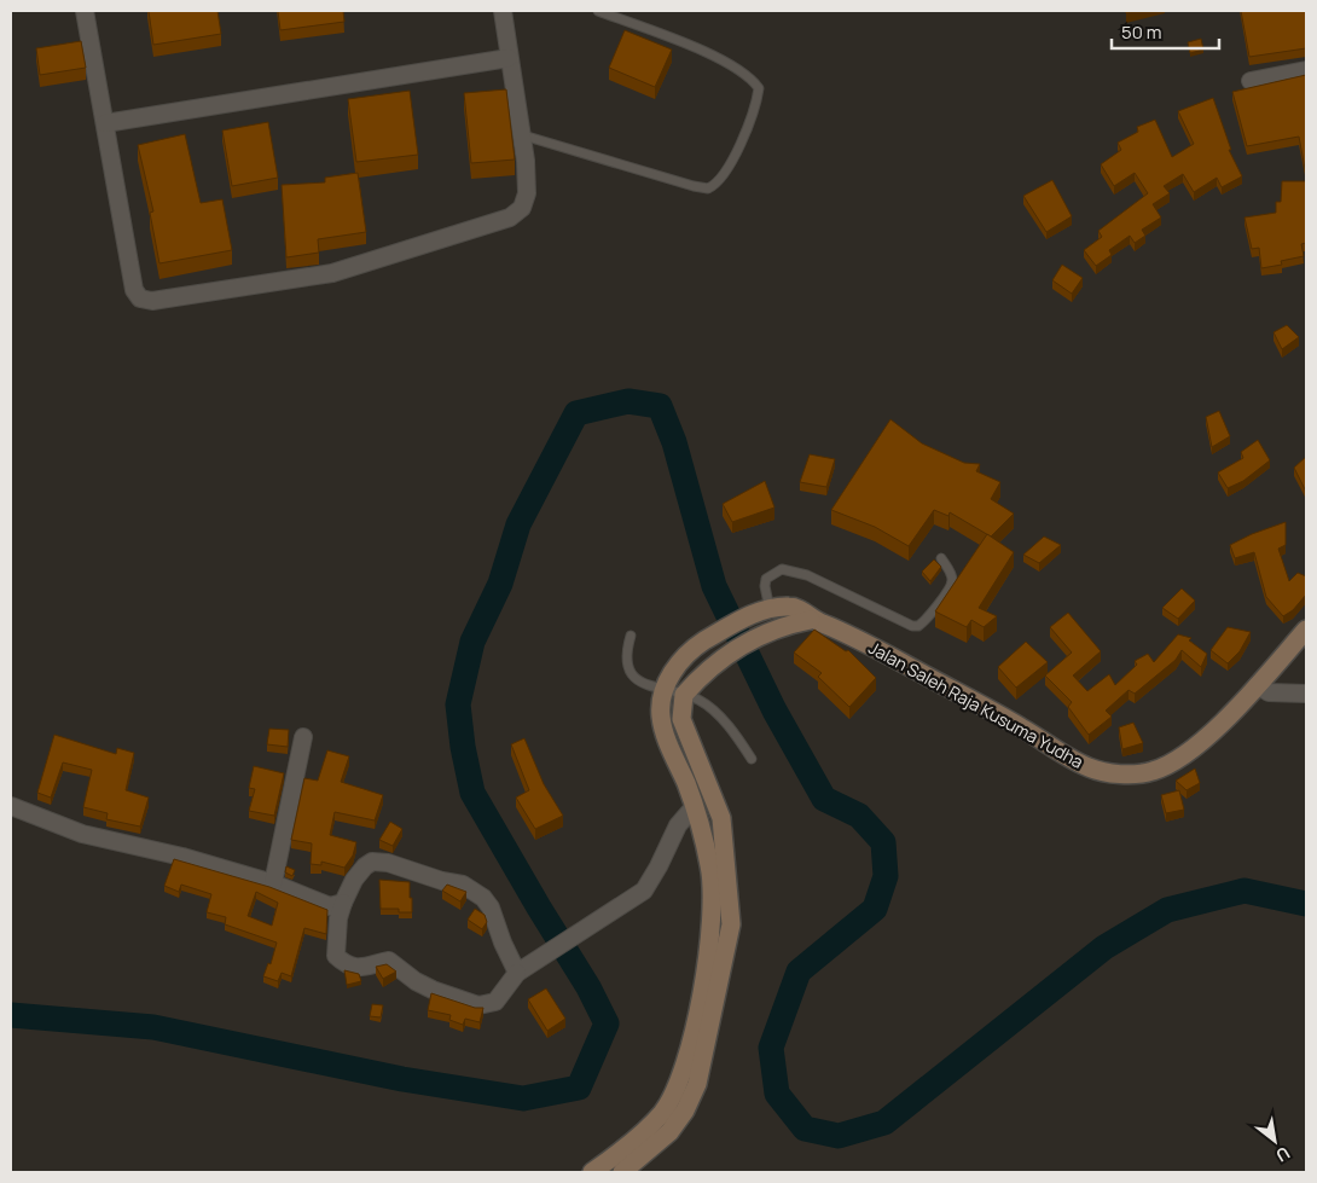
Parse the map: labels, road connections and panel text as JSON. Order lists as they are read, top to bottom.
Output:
{
  "streets": {
    "street": ["Jalan Saleh Raja Kusuma Yudha"]
  },
  "scale_bar": "50 m",
  "north": "bottom right"
}
